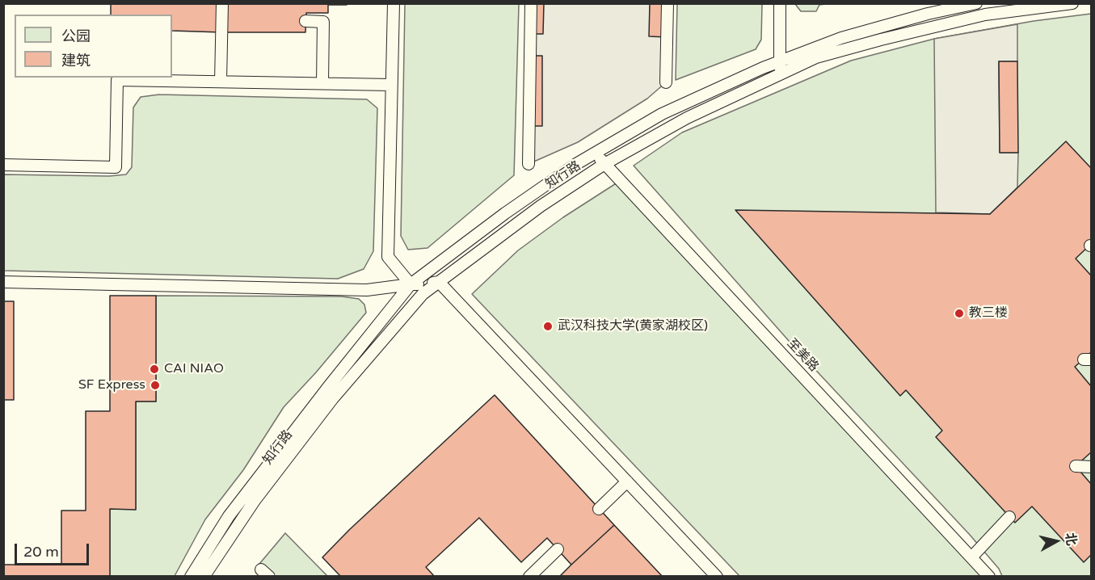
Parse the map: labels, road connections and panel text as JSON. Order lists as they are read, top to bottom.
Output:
{
  "streets": {
    "lane": ["知行路", "至美路"]
  },
  "crossings": [
    ["知行路", "至美路"]
  ],
  "places": [
    "教三楼",
    "武汉科技大学(黄家湖校区)",
    "CAI NIAO",
    "SF Express"
  ],
  "legend": ["公园", "建筑"],
  "scale_bar": "20 m",
  "north": "right"
}
